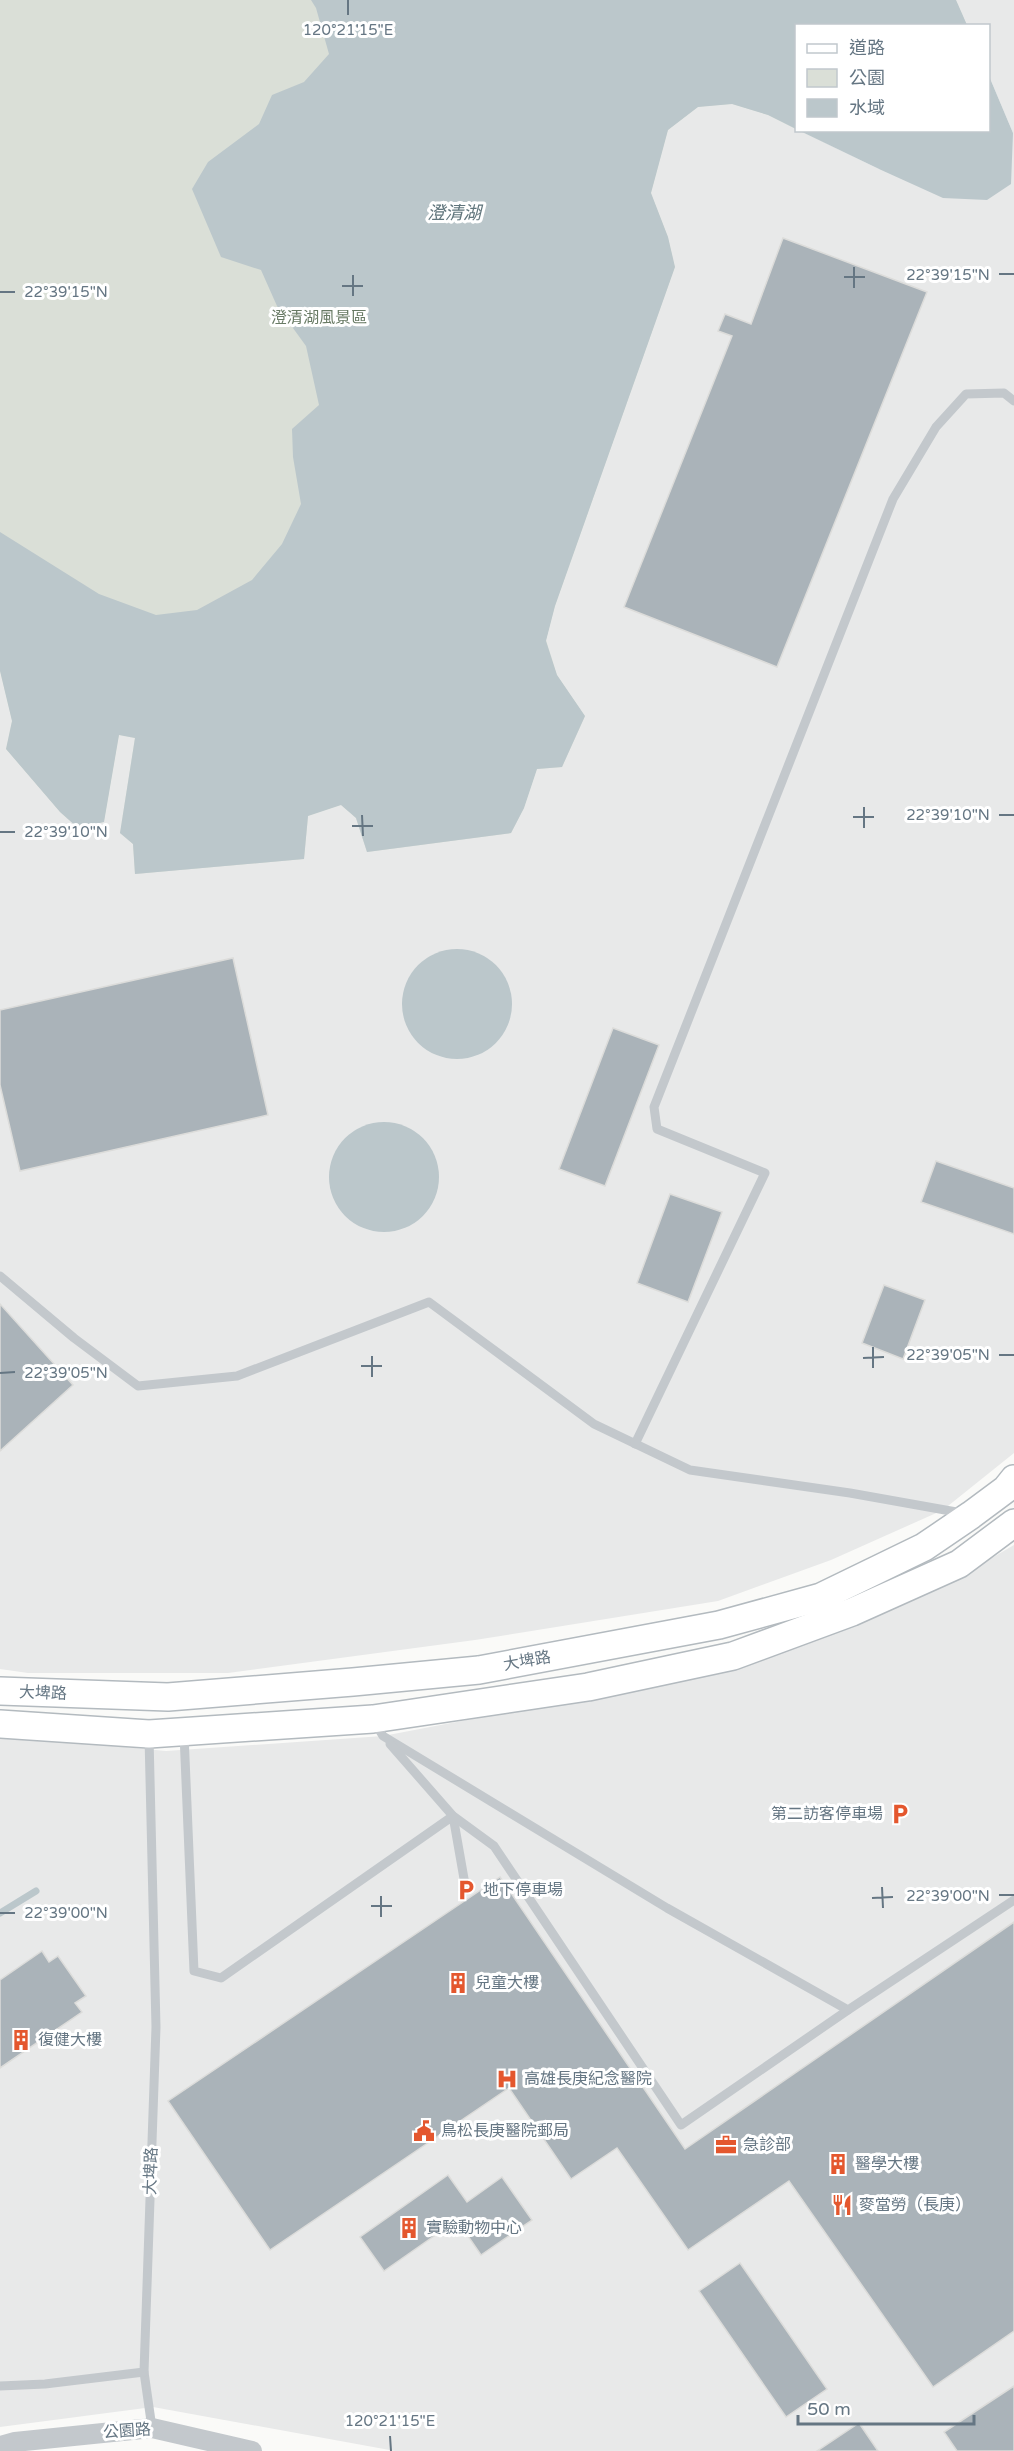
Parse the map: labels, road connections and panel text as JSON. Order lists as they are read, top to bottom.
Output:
{
  "streets": {
    "main road": ["大埤路"],
    "street": ["公園路"]
  },
  "crossings": [
    ["大埤路", "公園路"]
  ],
  "water": ["澄清湖"],
  "parks": ["澄清湖風景區"],
  "places": {
    "parking": ["第二訪客停車場", "地下停車場"],
    "building": [
      "兒童大樓",
      "復健大樓",
      "醫學大樓",
      "實驗動物中心"
    ],
    "hospital": ["高雄長庚紀念醫院"],
    "public building": ["鳥松長庚醫院郵局"],
    "office": ["急診部"],
    "restaurant": ["麥當勞（長庚）"]
  },
  "legend": ["道路", "公園", "水域"],
  "scale_bar": "50 m",
  "coordinates": [
    "120°21'15\"E",
    "22°39'15\"N",
    "22°39'10\"N",
    "22°39'05\"N",
    "22°39'00\"N"
  ]
}
